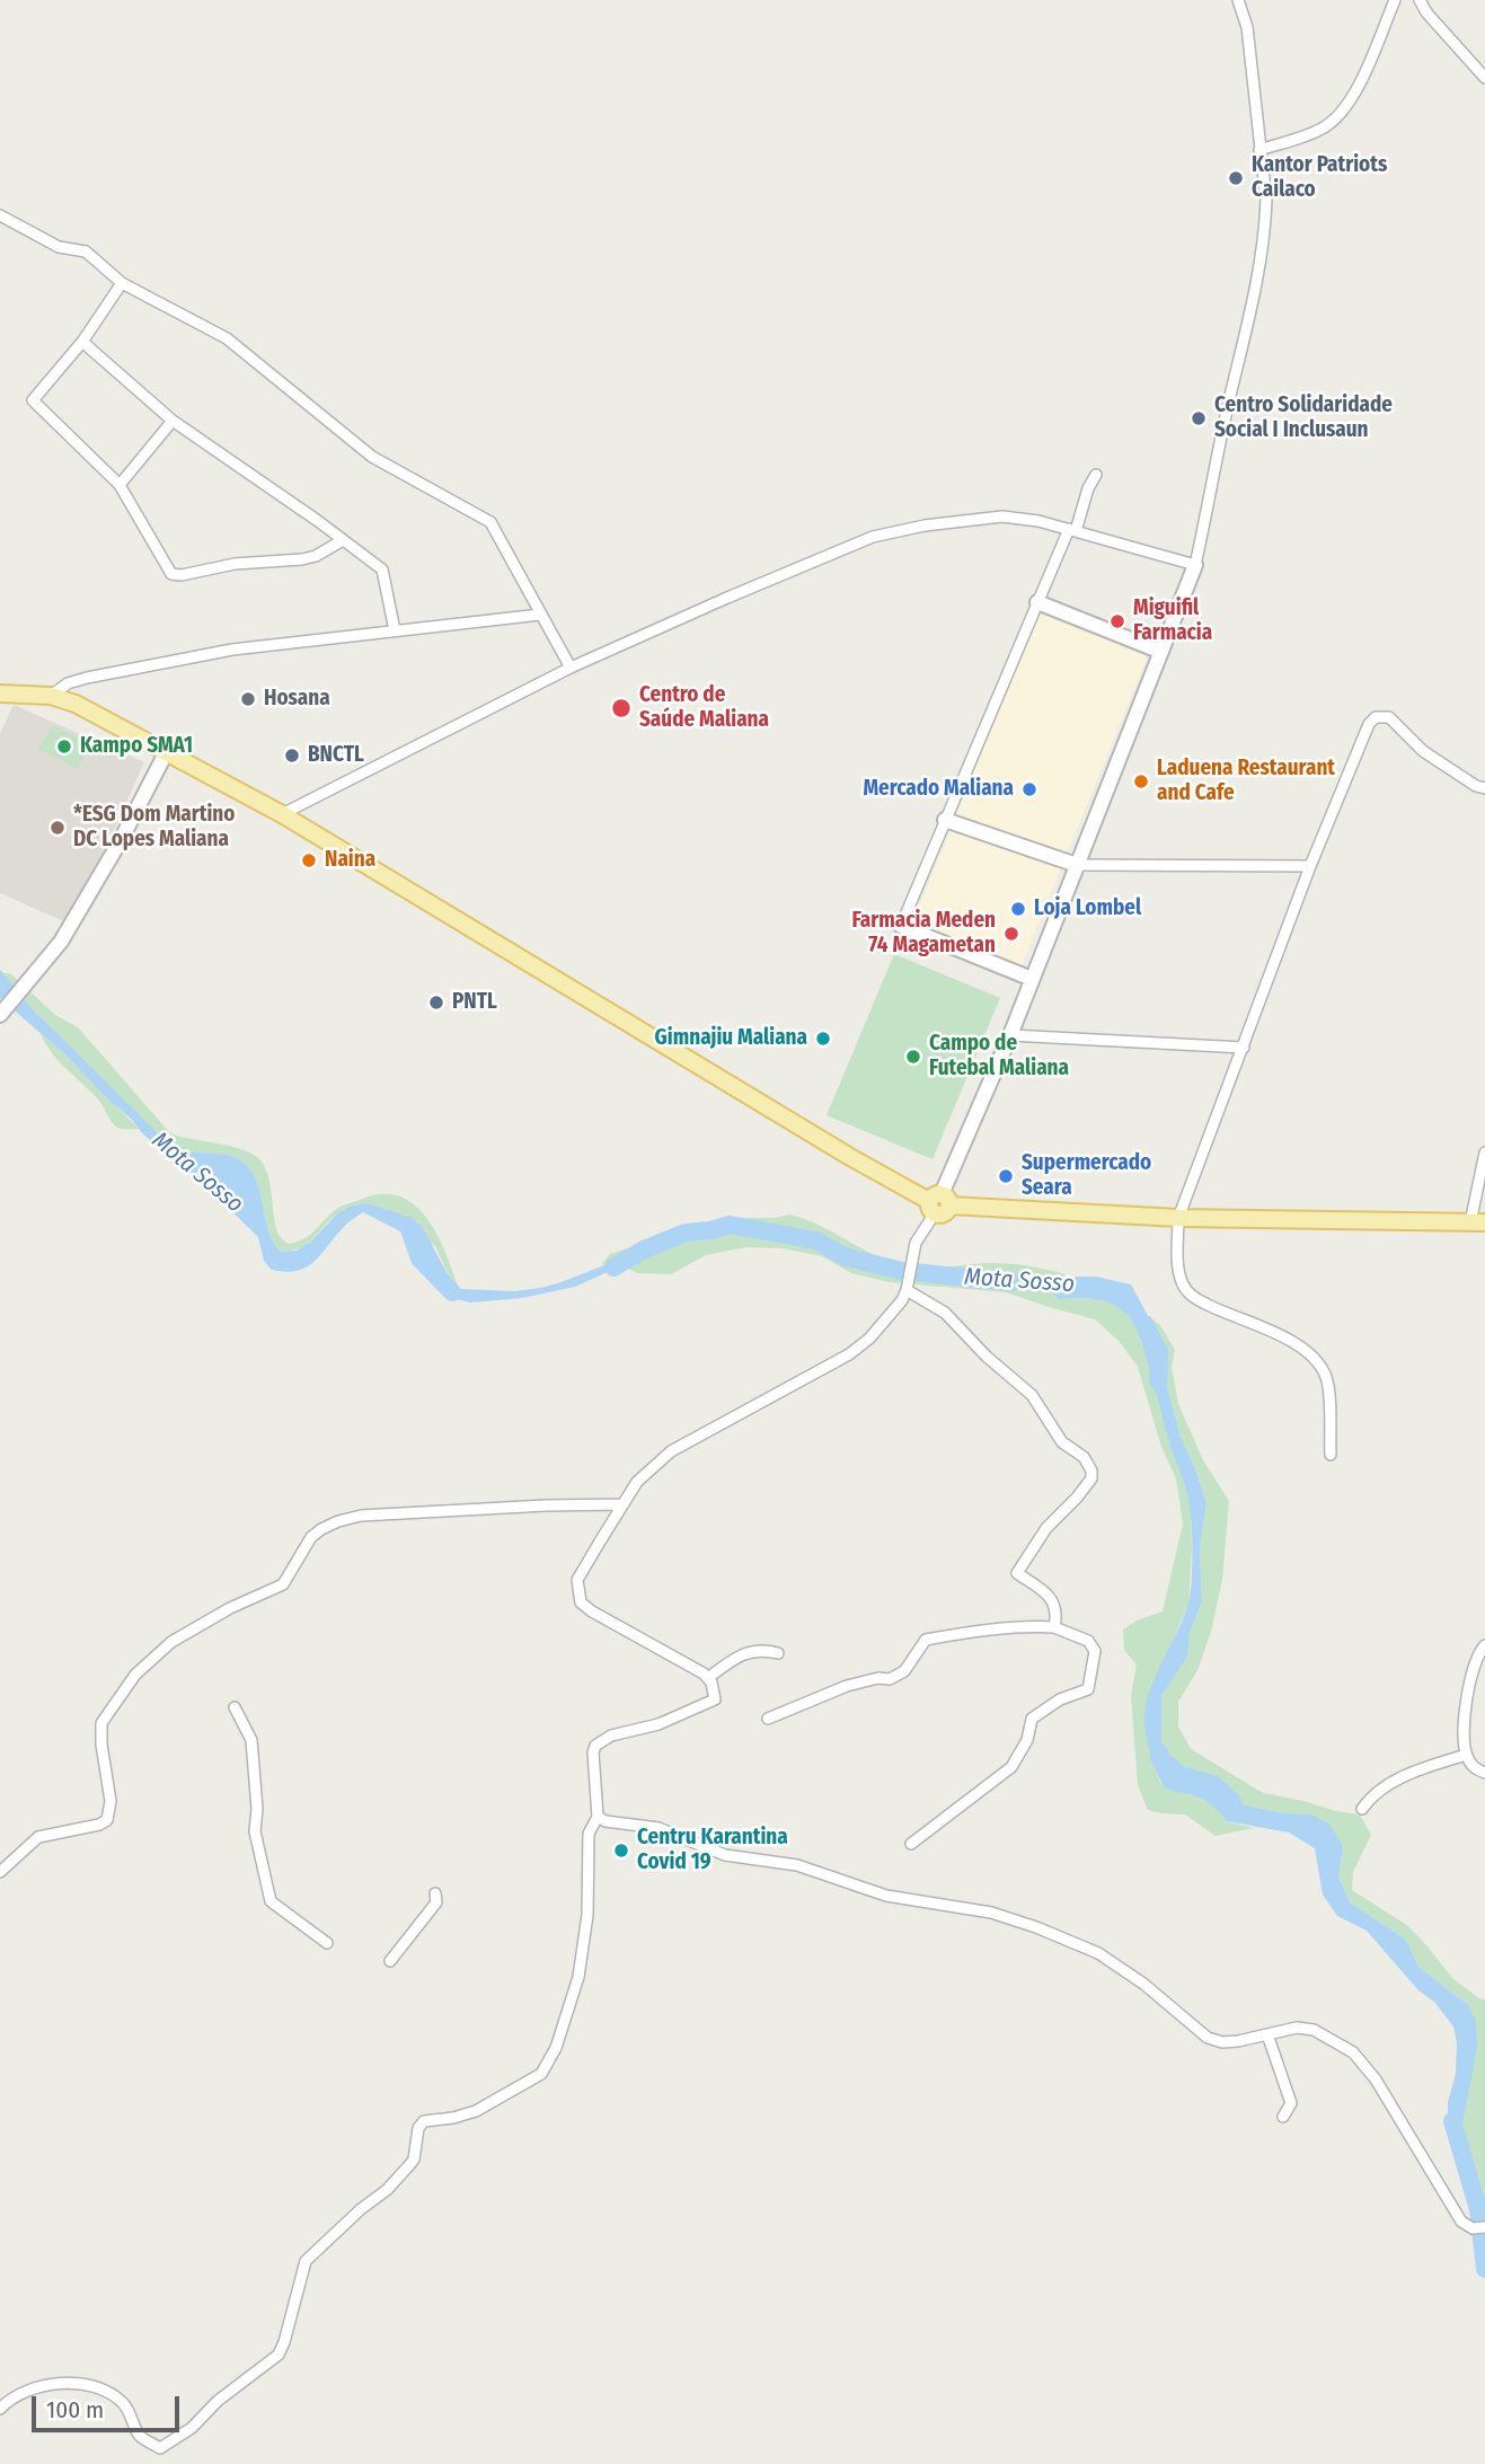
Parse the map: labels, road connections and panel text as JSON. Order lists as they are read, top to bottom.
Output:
{
  "water": ["Mota Sosso"],
  "places": [
    "Kantor Patriots Cailaco",
    "Centro Solidaridade Social I Inclusaun",
    "Miguifil Farmacia",
    "Hosana",
    "Centro de Saúde Maliana",
    "Kampo SMA1",
    "BNCTL",
    "Laduena Restaurant and Cafe",
    "Mercado Maliana",
    "*ESG Dom Martino DC Lopes Maliana",
    "Naina",
    "Loja Lombel",
    "Farmacia Meden 74 Magametan",
    "PNTL",
    "Gimnajiu Maliana",
    "Campo de Futebal Maliana",
    "Supermercado Seara",
    "Centru Karantina Covid 19"
  ],
  "scale_bar": "100 m"
}
